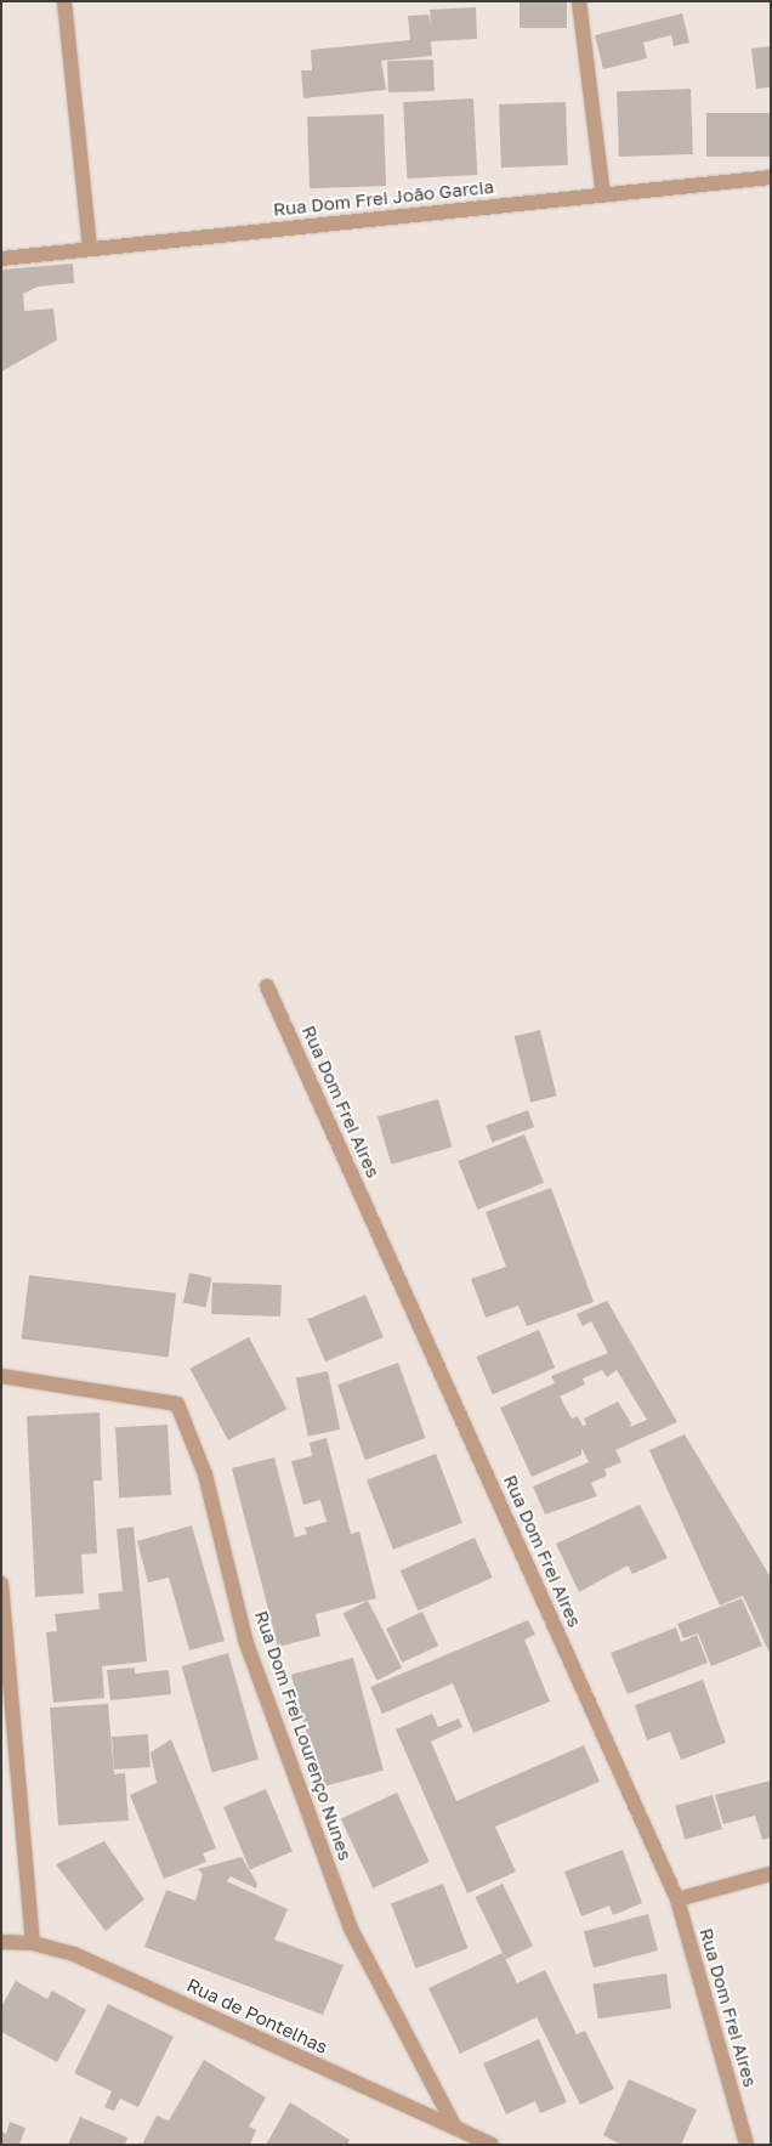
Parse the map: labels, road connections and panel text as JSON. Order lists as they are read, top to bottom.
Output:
{
  "streets": {
    "street": [
      "Rua Dom Frei João Garcia",
      "Rua Dom Frei Aires",
      "Rua Dom Frei Lourenço Nunes",
      "Rua de Pontelhas"
    ]
  },
  "crossings": [
    ["Rua Dom Frei Lourenço Nunes", "Rua de Pontelhas"]
  ]
}
